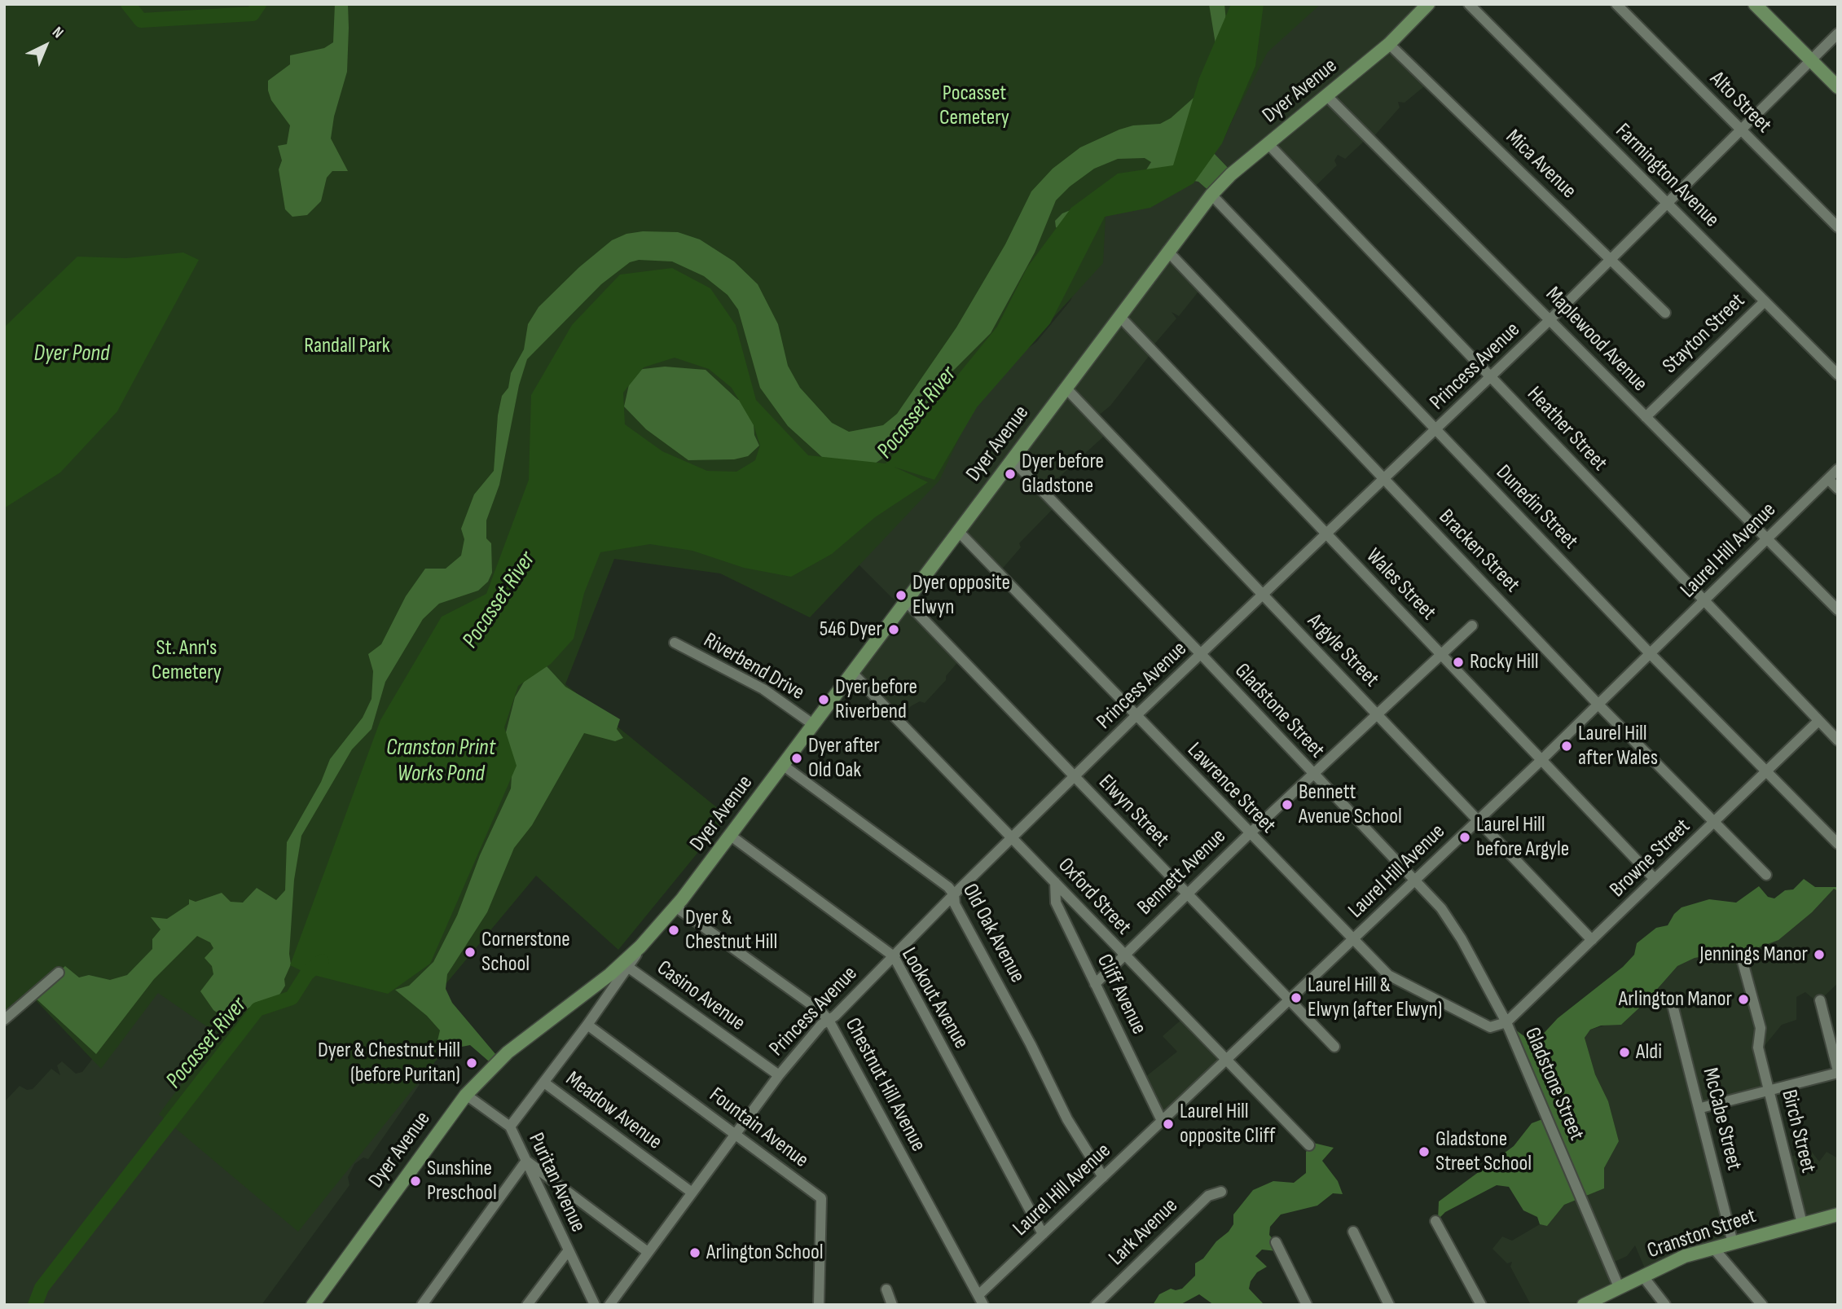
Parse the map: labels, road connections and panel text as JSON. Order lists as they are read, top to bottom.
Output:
{
  "streets": {
    "main road": ["Dyer Avenue", "Cranston Street"],
    "street": [
      "Alto Street",
      "Mica Avenue",
      "Farmington Avenue",
      "Stayton Street",
      "Maplewood Avenue",
      "Princess Avenue",
      "Heather Street",
      "Dunedin Street",
      "Laurel Hill Avenue",
      "Bracken Street",
      "Wales Street",
      "Argyle Street",
      "Riverbend Drive",
      "Gladstone Street",
      "Lawrence Street",
      "Elwyn Street",
      "Browne Street",
      "Bennett Avenue",
      "Oxford Street",
      "Old Oak Avenue",
      "Cliff Avenue",
      "Casino Avenue",
      "Lookout Avenue",
      "Chestnut Hill Avenue",
      "Meadow Avenue",
      "McCabe Street",
      "Fountain Avenue",
      "Birch Street",
      "Puritan Avenue",
      "Lark Avenue"
    ]
  },
  "crossings": [
    ["Dyer Avenue", "Mica Avenue"],
    ["Dyer Avenue", "Maplewood Avenue"],
    ["Dyer Avenue", "Heather Street"],
    ["Dyer Avenue", "Dunedin Street"],
    ["Dyer Avenue", "Bracken Street"],
    ["Dyer Avenue", "Wales Street"],
    ["Dyer Avenue", "Argyle Street"],
    ["Dyer Avenue", "Riverbend Drive"],
    ["Dyer Avenue", "Gladstone Street"],
    ["Dyer Avenue", "Lawrence Street"],
    ["Dyer Avenue", "Elwyn Street"],
    ["Dyer Avenue", "Oxford Street"],
    ["Dyer Avenue", "Old Oak Avenue"],
    ["Dyer Avenue", "Casino Avenue"],
    ["Dyer Avenue", "Lookout Avenue"],
    ["Dyer Avenue", "Chestnut Hill Avenue"],
    ["Dyer Avenue", "Meadow Avenue"],
    ["Dyer Avenue", "Fountain Avenue"],
    ["Alto Street", "Princess Avenue"],
    ["Mica Avenue", "Princess Avenue"],
    ["Farmington Avenue", "Stayton Street"],
    ["Farmington Avenue", "Princess Avenue"],
    ["Stayton Street", "Maplewood Avenue"],
    ["Maplewood Avenue", "Princess Avenue"],
    ["Maplewood Avenue", "Laurel Hill Avenue"],
    ["Princess Avenue", "Heather Street"],
    ["Princess Avenue", "Dunedin Street"],
    ["Princess Avenue", "Bracken Street"],
    ["Princess Avenue", "Wales Street"],
    ["Princess Avenue", "Argyle Street"],
    ["Princess Avenue", "Gladstone Street"],
    ["Princess Avenue", "Lawrence Street"],
    ["Princess Avenue", "Elwyn Street"],
    ["Princess Avenue", "Oxford Street"],
    ["Princess Avenue", "Old Oak Avenue"],
    ["Princess Avenue", "Casino Avenue"],
    ["Princess Avenue", "Lookout Avenue"],
    ["Princess Avenue", "Chestnut Hill Avenue"],
    ["Princess Avenue", "Meadow Avenue"],
    ["Princess Avenue", "Fountain Avenue"],
    ["Heather Street", "Laurel Hill Avenue"],
    ["Heather Street", "Browne Street"],
    ["Dunedin Street", "Laurel Hill Avenue"],
    ["Dunedin Street", "Browne Street"],
    ["Laurel Hill Avenue", "Bracken Street"],
    ["Laurel Hill Avenue", "Wales Street"],
    ["Laurel Hill Avenue", "Argyle Street"],
    ["Laurel Hill Avenue", "Gladstone Street"],
    ["Laurel Hill Avenue", "Lawrence Street"],
    ["Laurel Hill Avenue", "Elwyn Street"],
    ["Laurel Hill Avenue", "Oxford Street"],
    ["Laurel Hill Avenue", "Old Oak Avenue"],
    ["Laurel Hill Avenue", "Cliff Avenue"],
    ["Laurel Hill Avenue", "Lookout Avenue"],
    ["Laurel Hill Avenue", "Chestnut Hill Avenue"],
    ["Bracken Street", "Browne Street"],
    ["Wales Street", "Browne Street"],
    ["Wales Street", "Bennett Avenue"],
    ["Argyle Street", "Browne Street"],
    ["Argyle Street", "Bennett Avenue"],
    ["Gladstone Street", "Lawrence Street"],
    ["Gladstone Street", "Browne Street"],
    ["Gladstone Street", "Bennett Avenue"],
    ["Gladstone Street", "Cranston Street"],
    ["Lawrence Street", "Browne Street"],
    ["Lawrence Street", "Bennett Avenue"],
    ["Elwyn Street", "Bennett Avenue"],
    ["Bennett Avenue", "Oxford Street"],
    ["Bennett Avenue", "Cliff Avenue"],
    ["Oxford Street", "Cliff Avenue"],
    ["Meadow Avenue", "Fountain Avenue"],
    ["Meadow Avenue", "Puritan Avenue"],
    ["McCabe Street", "Cranston Street"],
    ["Birch Street", "Cranston Street"]
  ],
  "water": ["Dyer Pond", "Pocasset River", "Cranston Print Works Pond"],
  "parks": ["Pocasset Cemetery", "Randall Park", "St. Ann's Cemetery"],
  "places": [
    "Dyer before Gladstone",
    "Dyer opposite Elwyn",
    "546 Dyer",
    "Rocky Hill",
    "Dyer before Riverbend",
    "Laurel Hill after Wales",
    "Dyer after Old Oak",
    "Bennett Avenue School",
    "Laurel Hill before Argyle",
    "Dyer & Chestnut Hill",
    "Cornerstone School",
    "Jennings Manor",
    "Laurel Hill & Elwyn (after Elwyn)",
    "Arlington Manor",
    "Aldi",
    "Dyer & Chestnut Hill (before Puritan)",
    "Laurel Hill opposite Cliff",
    "Gladstone Street School",
    "Sunshine Preschool",
    "Arlington School"
  ],
  "north": "top right"
}
